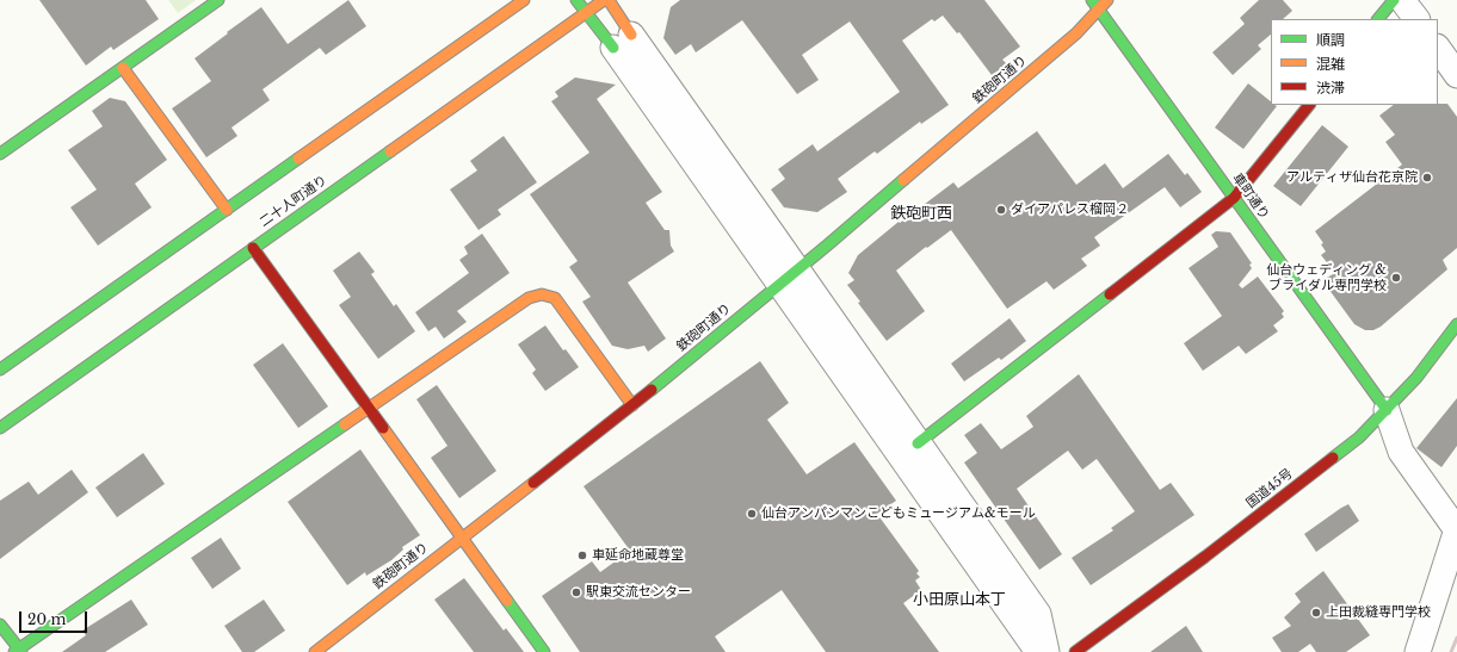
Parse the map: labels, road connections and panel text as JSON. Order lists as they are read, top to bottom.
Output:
{
  "streets": {
    "main road": [
      "鉄砲町通り",
      "車町通り",
      "二十人町通り",
      "国道45号"
    ]
  },
  "crossings": [
    ["鉄砲町通り", "車町通り"],
    ["車町通り", "国道45号"]
  ],
  "districts": ["鉄砲町西", "小田原山本丁"],
  "places": [
    "アルティザ仙台花京院",
    "ダイアパレス榴岡２",
    "仙台ウェディング & ブライダル専門学校",
    "仙台アンパンマンこどもミュージアム&モール",
    "車延命地蔵尊堂",
    "駅東交流センター",
    "上田裁縫専門学校"
  ],
  "legend": ["順調", "混雑", "渋滞"],
  "scale_bar": "20 m"
}
